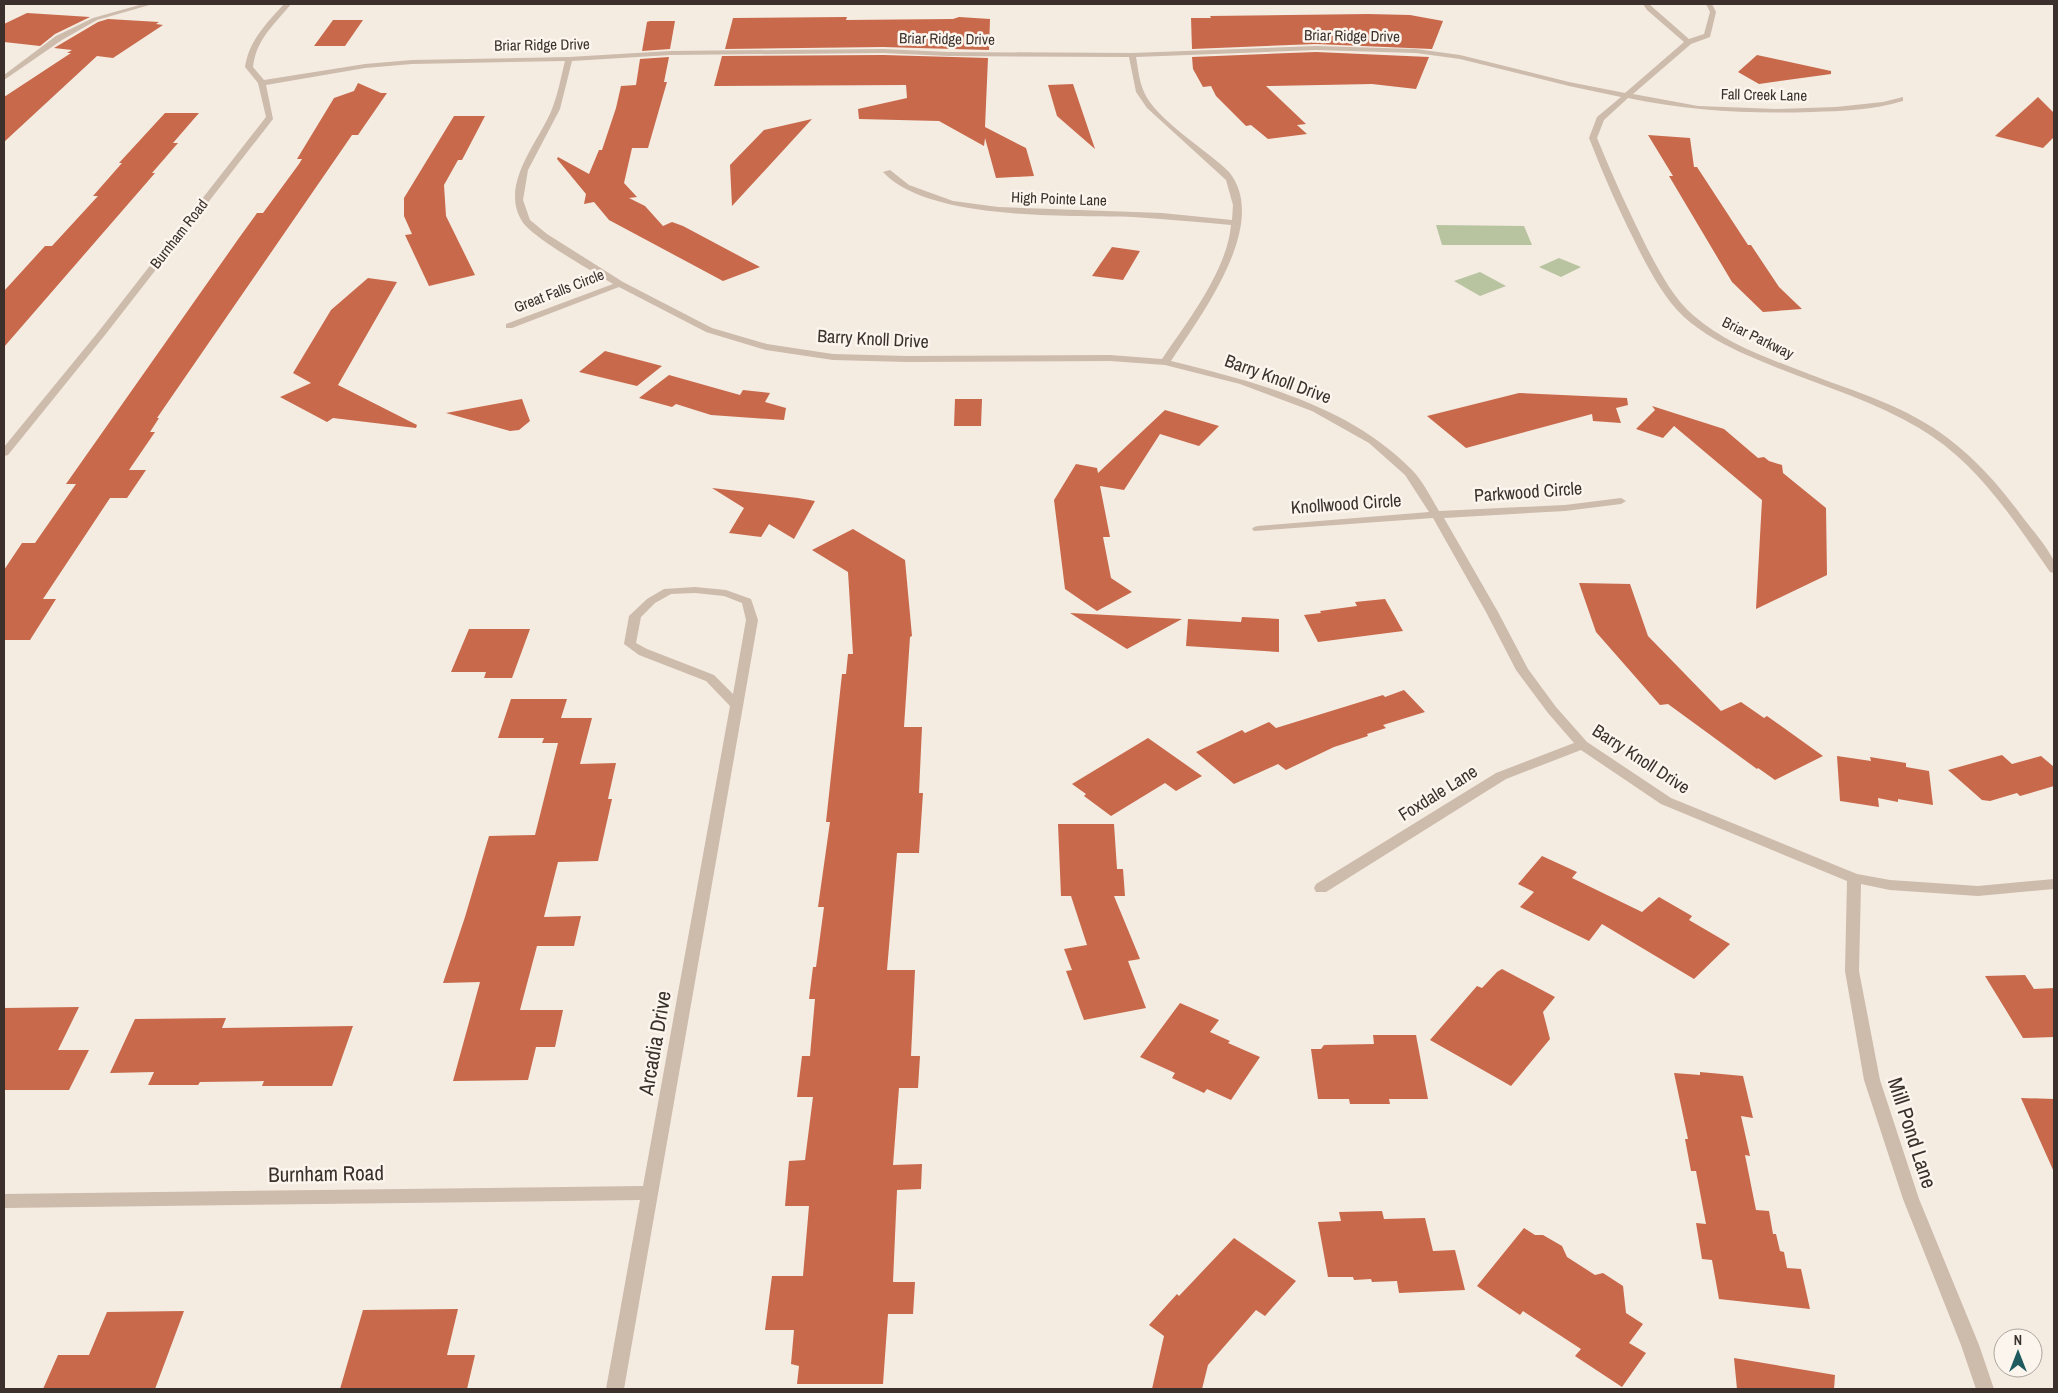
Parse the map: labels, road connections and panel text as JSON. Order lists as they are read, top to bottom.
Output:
{
  "streets": {
    "street": [
      "Briar Ridge Drive",
      "Fall Creek Lane",
      "High Pointe Lane",
      "Burnham Road",
      "Great Falls Circle",
      "Briar Parkway",
      "Barry Knoll Drive",
      "Parkwood Circle",
      "Knollwood Circle",
      "Foxdale Lane",
      "Arcadia Drive",
      "Mill Pond Lane"
    ]
  },
  "crossings": [
    ["Briar Ridge Drive", "Fall Creek Lane"],
    ["Briar Ridge Drive", "Burnham Road"],
    ["Briar Ridge Drive", "Briar Parkway"],
    ["Briar Ridge Drive", "Barry Knoll Drive"],
    ["Fall Creek Lane", "Briar Parkway"],
    ["Burnham Road", "Arcadia Drive"],
    ["Great Falls Circle", "Barry Knoll Drive"],
    ["Barry Knoll Drive", "Parkwood Circle"],
    ["Barry Knoll Drive", "Knollwood Circle"],
    ["Barry Knoll Drive", "Foxdale Lane"],
    ["Barry Knoll Drive", "Mill Pond Lane"],
    ["Parkwood Circle", "Knollwood Circle"]
  ],
  "north": "top"
}
